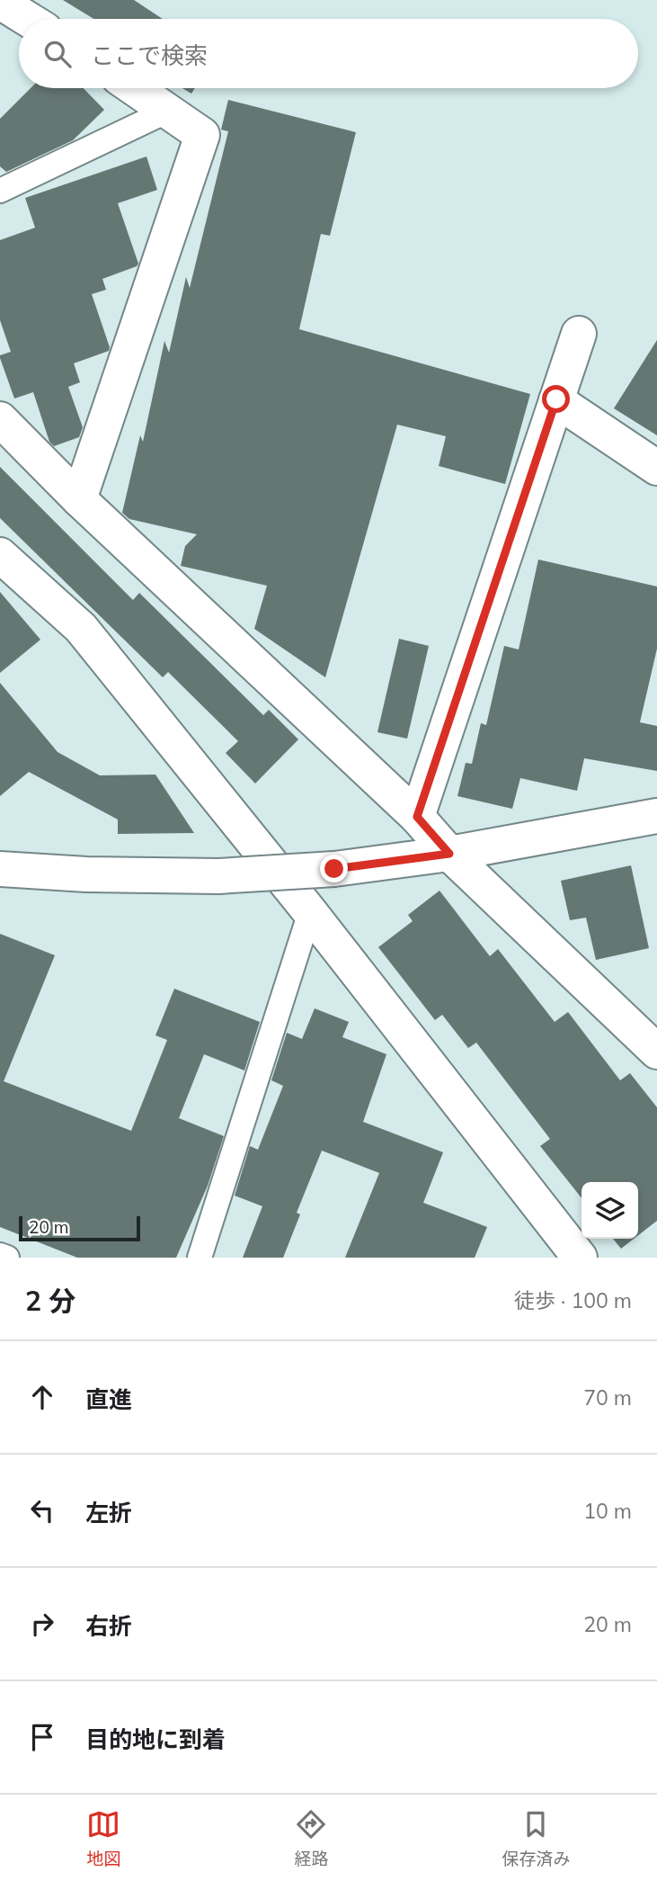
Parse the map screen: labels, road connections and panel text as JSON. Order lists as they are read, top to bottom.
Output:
{
  "scale_bar": "20 m",
  "page": {
    "search": "ここで検索",
    "scale": "20 m",
    "heading": ["2 分", "徒歩 · 100 m"],
    "list": [
      ["直進", "70 m"],
      ["左折", "10 m"],
      ["右折", "20 m"],
      "目的地に到着"
    ],
    "nav": ["地図", "経路", "保存済み"]
  }
}
